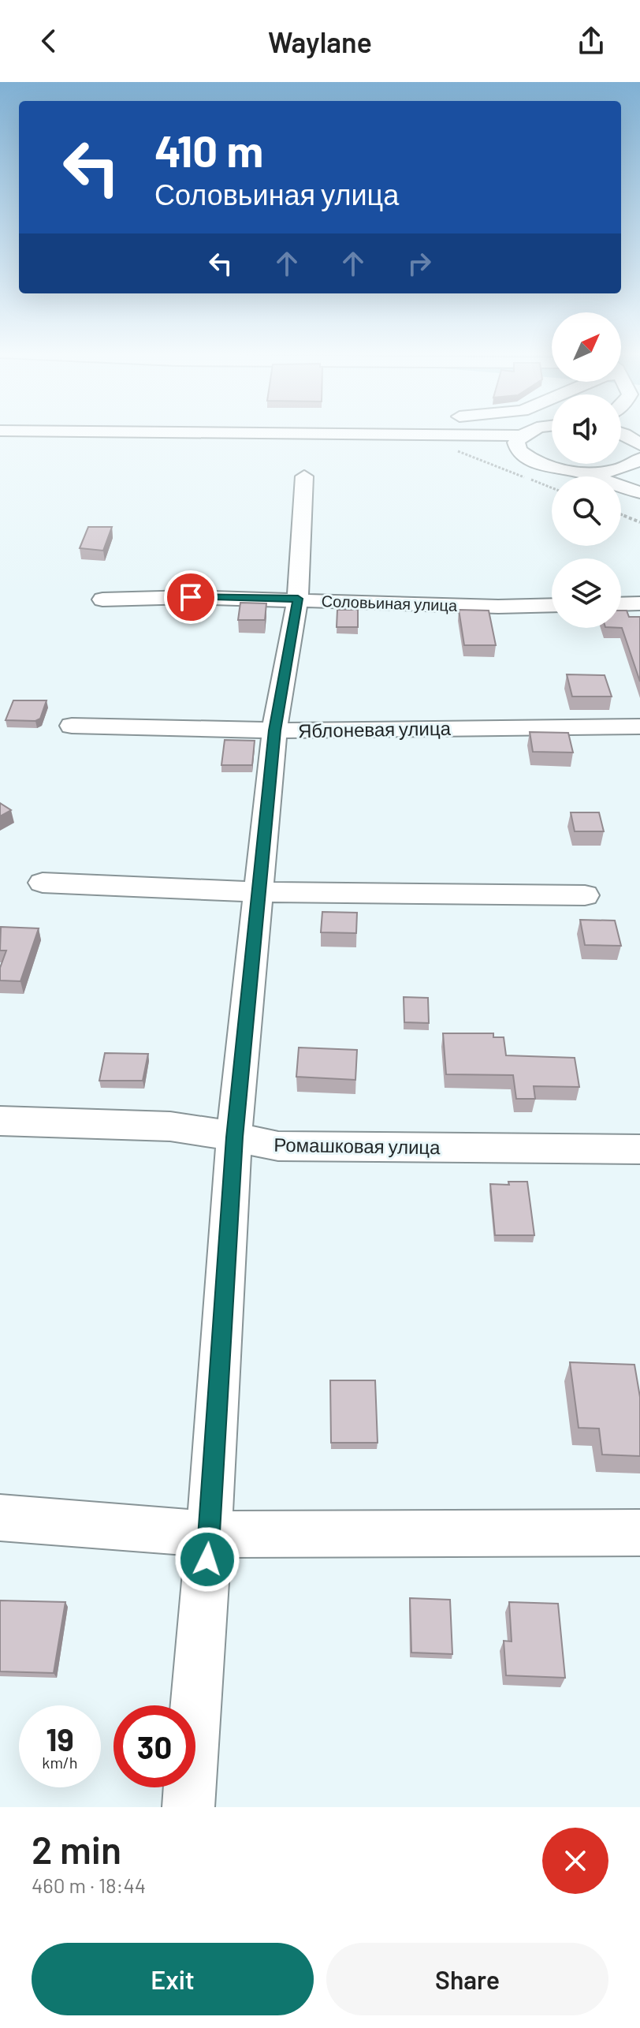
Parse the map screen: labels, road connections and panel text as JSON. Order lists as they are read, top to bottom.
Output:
{
  "streets": {
    "street": ["Соловьиная улица", "Яблоневая улица", "Ромашковая улица"]
  },
  "north": "top right",
  "page": {
    "header": "Waylane",
    "turn": ["410 m", "Соловьиная улица"],
    "speed": "19 km/h",
    "limit": "30",
    "heading": ["2 min", "460 m · 18:44"],
    "buttons": ["Exit", "Share"]
  }
}
